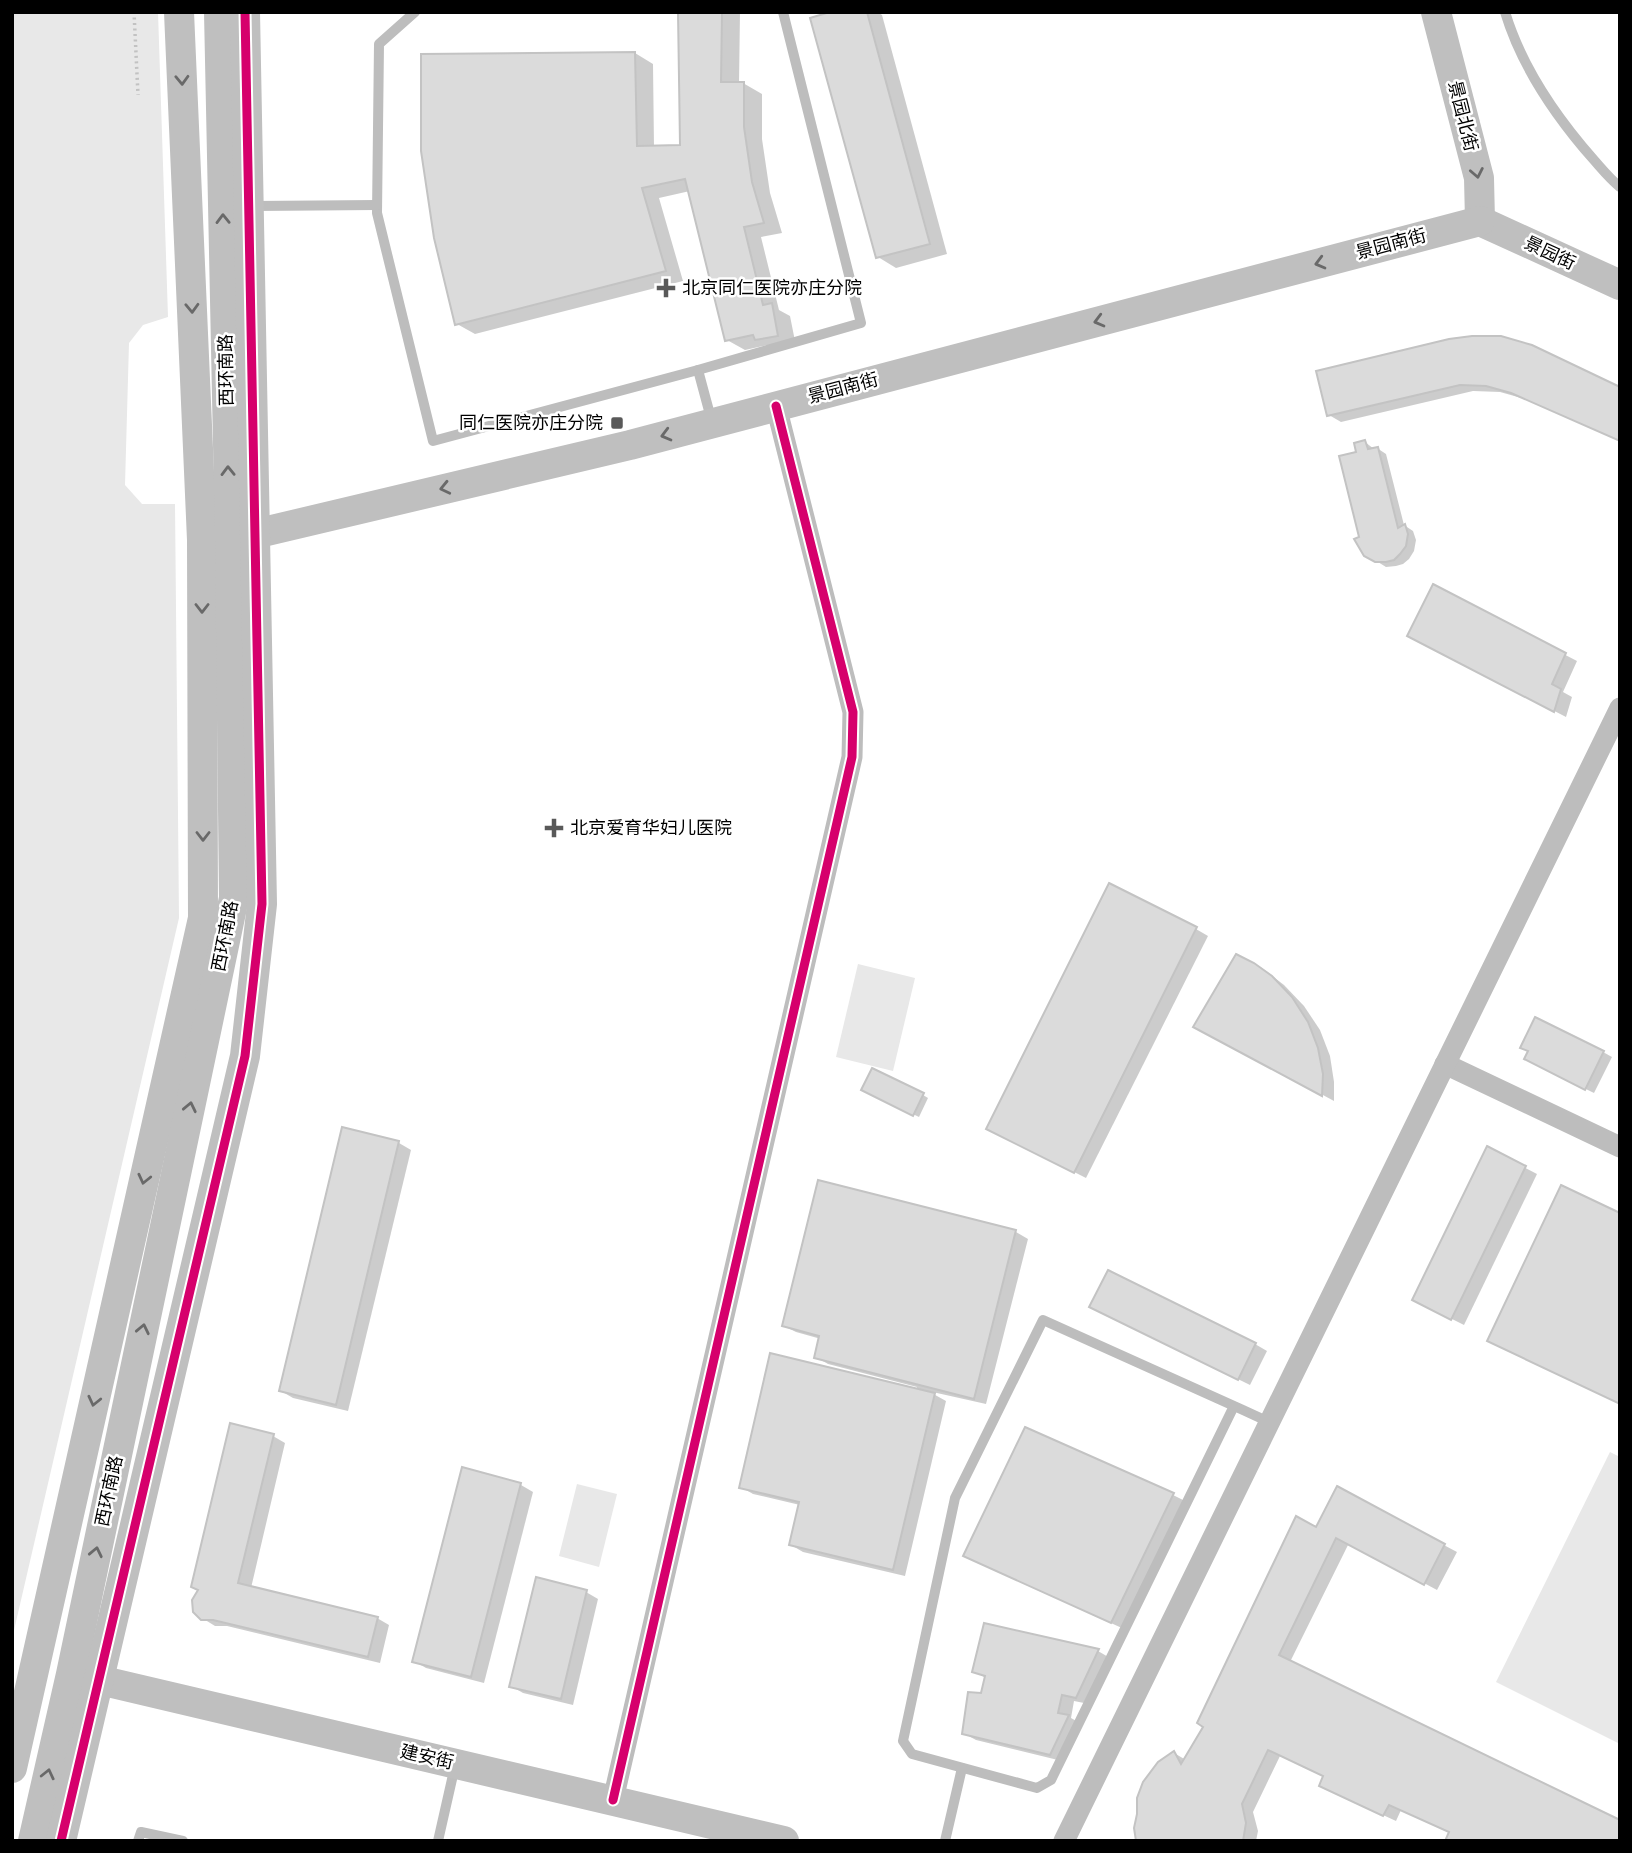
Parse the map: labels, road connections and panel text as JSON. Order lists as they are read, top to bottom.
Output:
{
  "streets": {
    "street": [
      "景园北街",
      "景园南街",
      "景园街",
      "西环南路",
      "建安街"
    ]
  },
  "crossings": [
    ["景园北街", "景园南街"],
    ["景园北街", "景园街"],
    ["景园南街", "景园街"],
    ["景园南街", "西环南路"],
    ["西环南路", "建安街"]
  ],
  "one_way": ["景园北街", "景园南街"],
  "places": {
    "health": ["北京同仁医院亦庄分院", "北京爱育华妇儿医院"],
    "transit": ["同仁医院亦庄分院"]
  }
}
